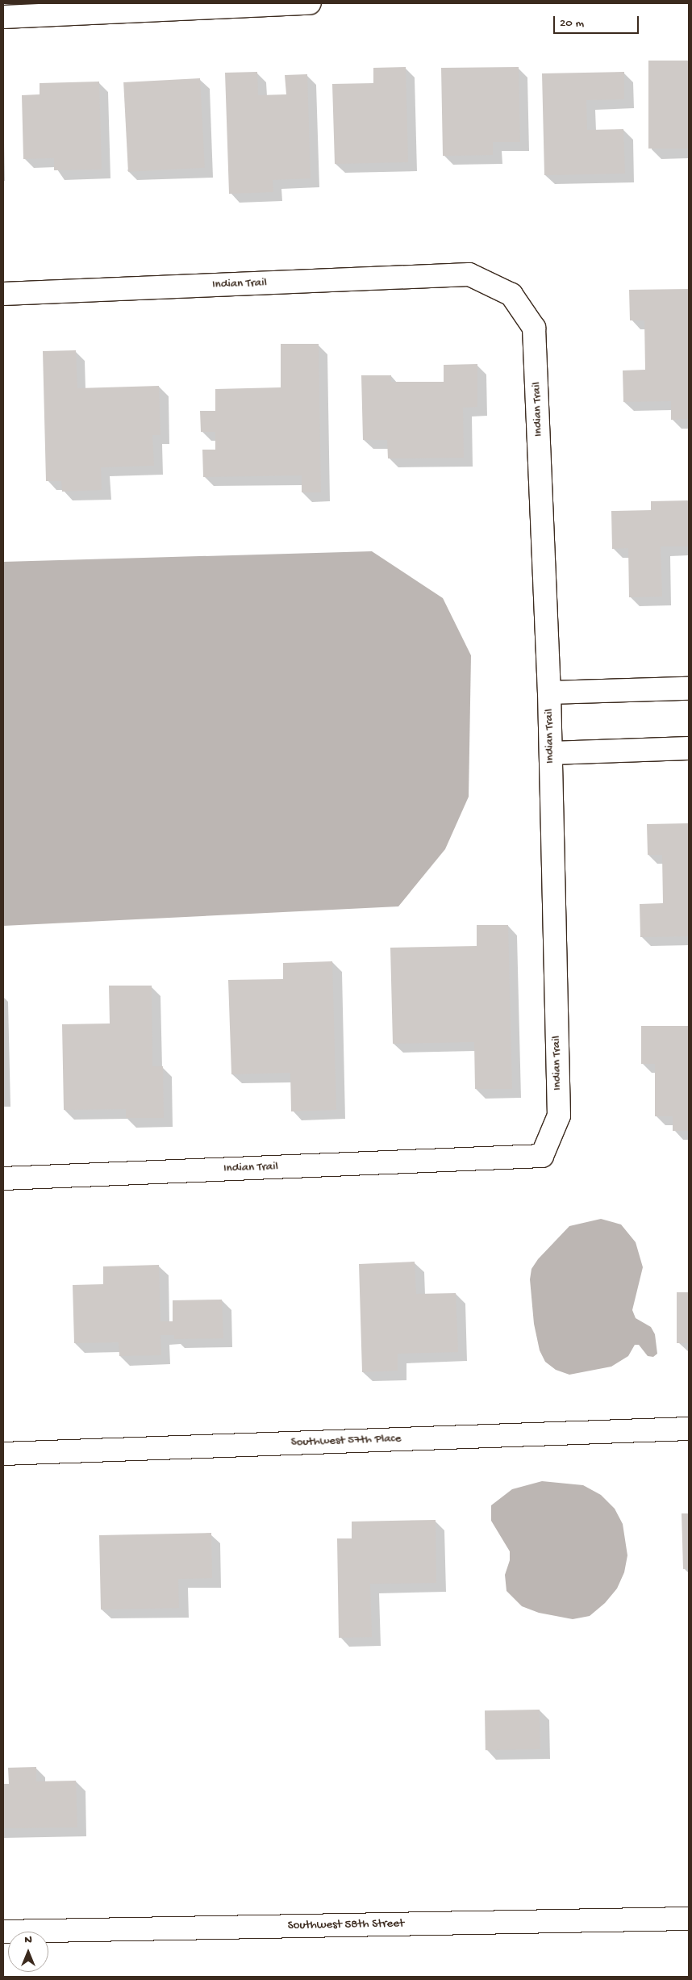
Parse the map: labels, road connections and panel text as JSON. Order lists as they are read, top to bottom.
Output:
{
  "streets": {
    "street": ["Indian Trail", "Southwest 57th Place", "Southwest 58th Street"]
  },
  "scale_bar": "20 m",
  "north": "top"
}
